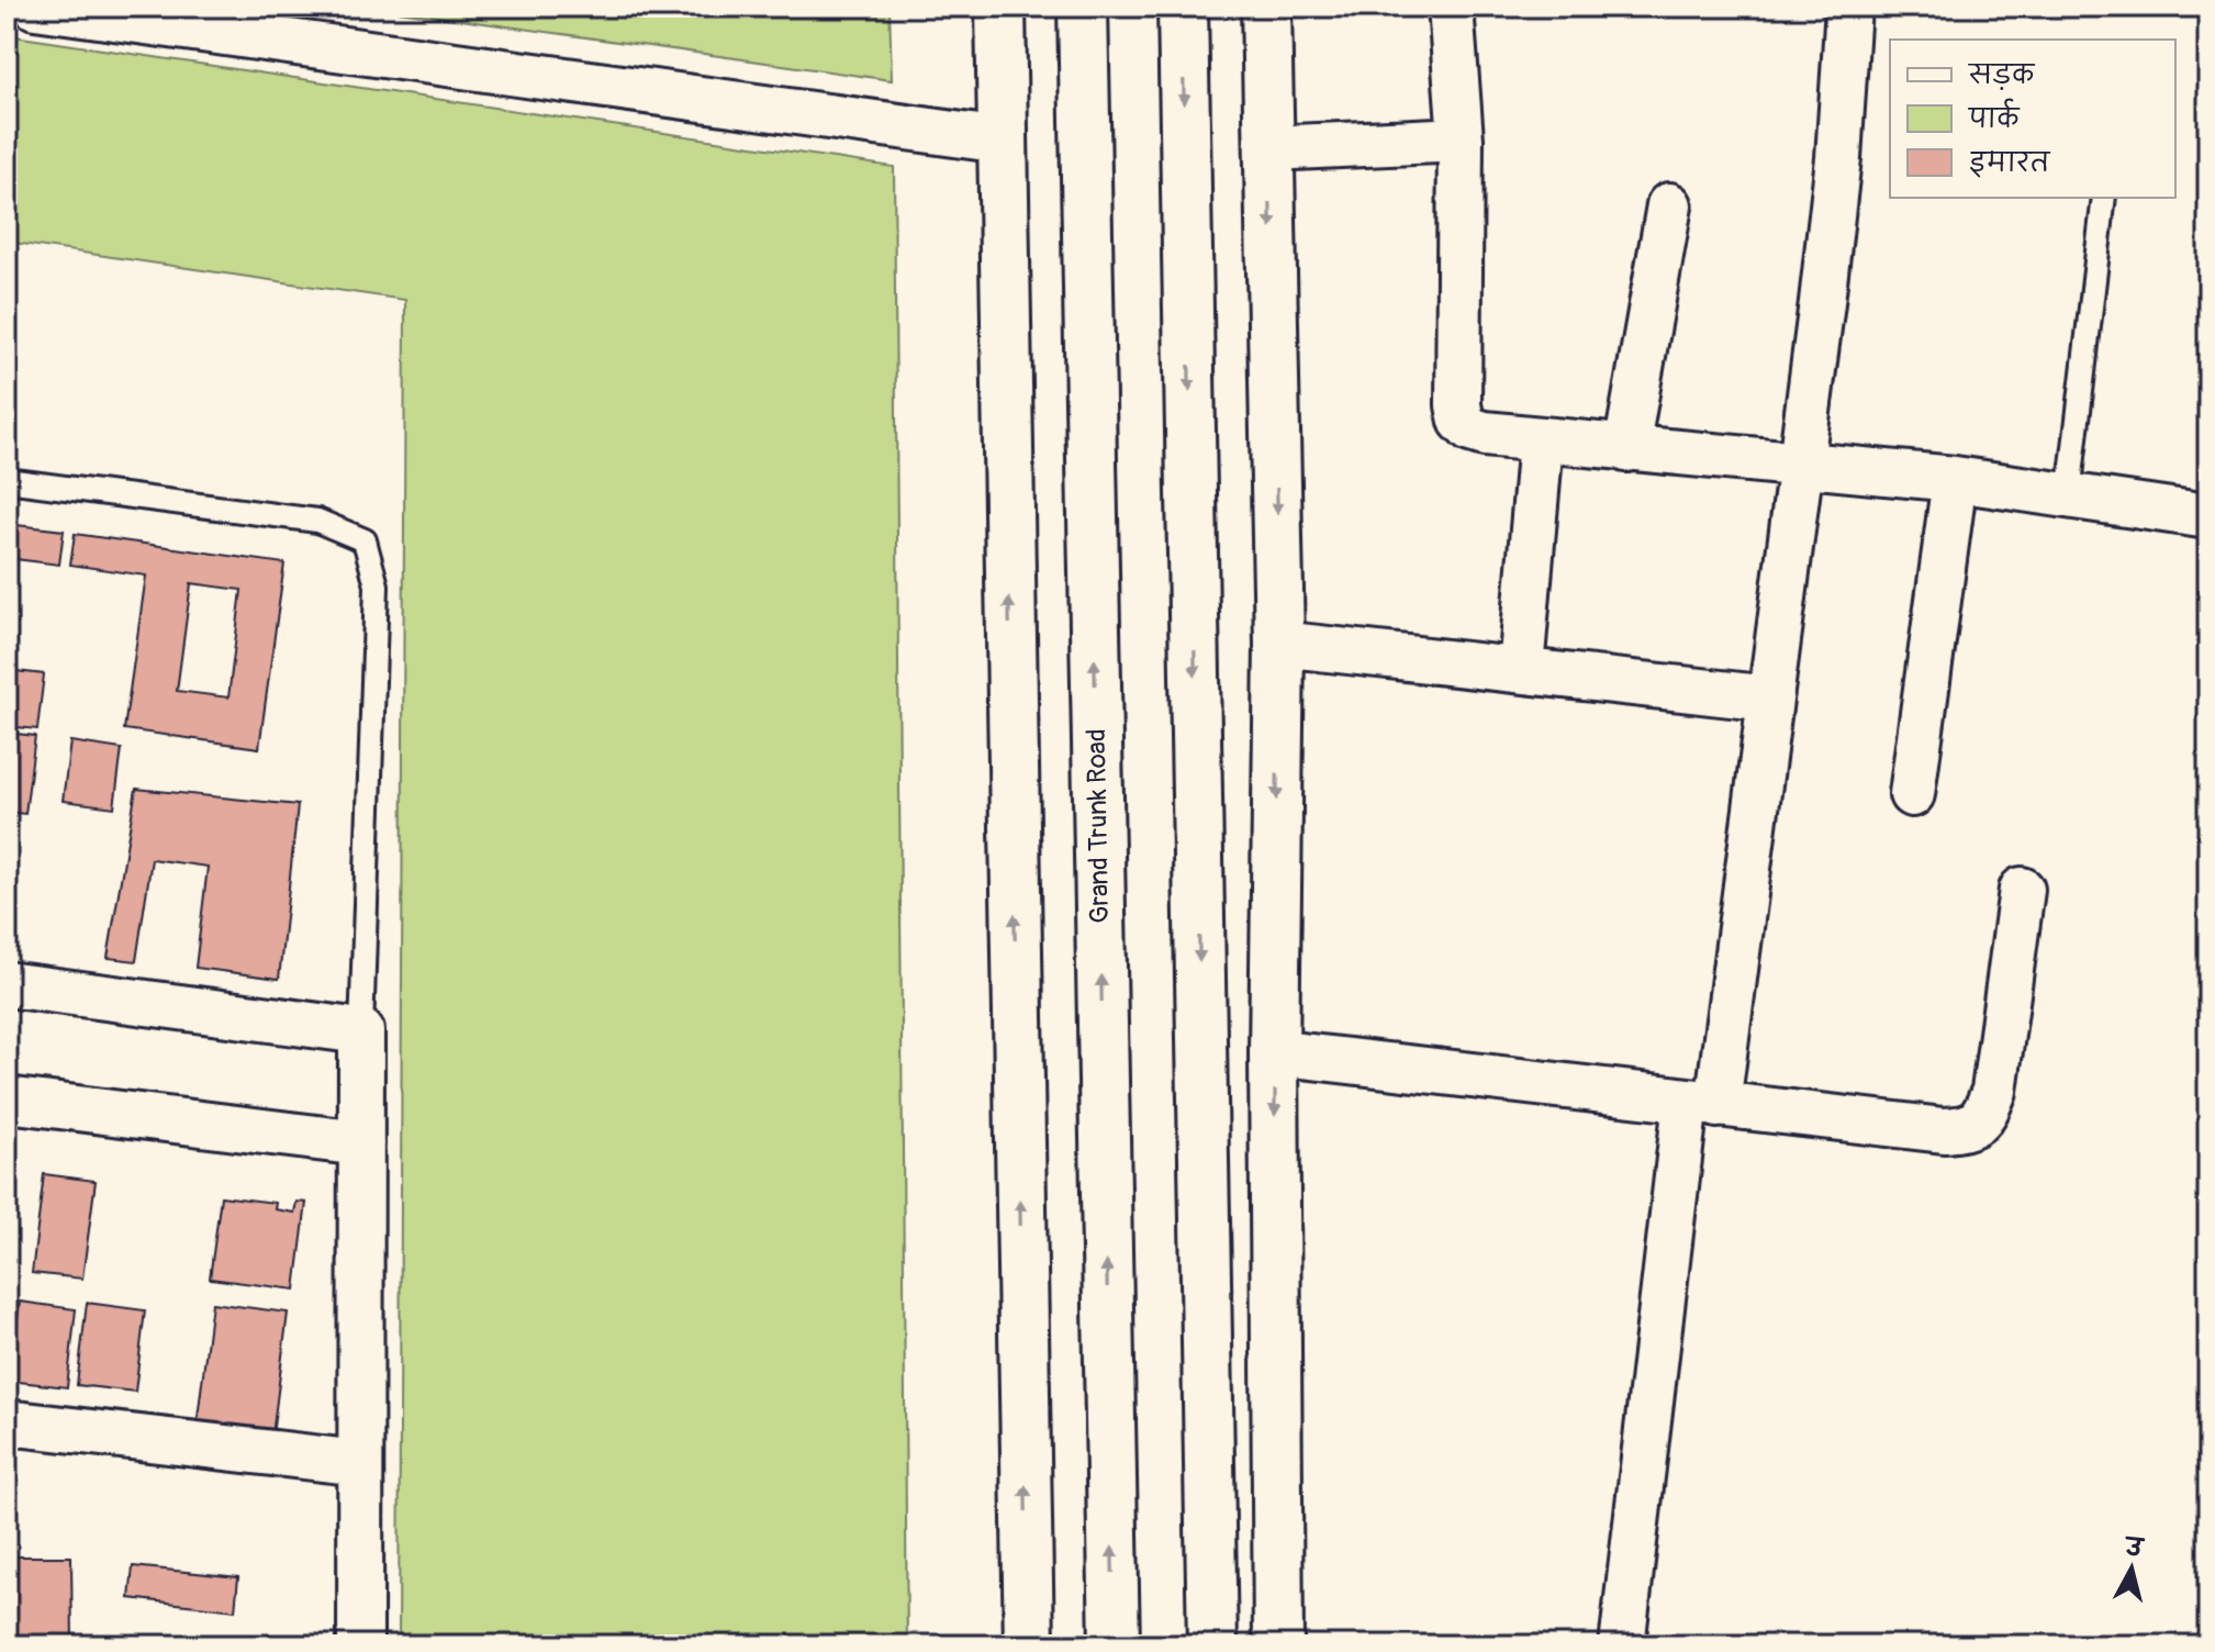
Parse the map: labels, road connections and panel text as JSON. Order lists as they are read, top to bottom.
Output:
{
  "streets": {
    "main road": ["Grand Trunk Road"]
  },
  "legend": ["सड़क", "पार्क", "इमारत"],
  "north": "top"
}
